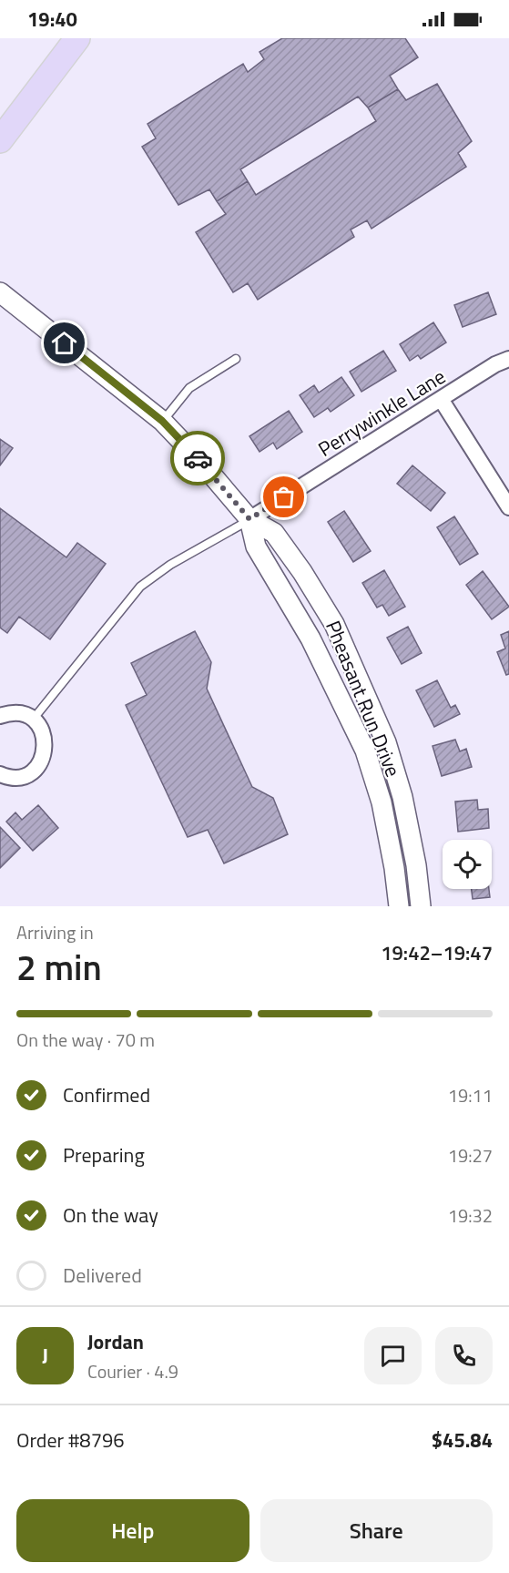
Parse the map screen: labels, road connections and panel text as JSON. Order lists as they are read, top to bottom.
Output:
{
  "streets": {
    "street": ["Perrywinkle Lane", "Pheasant Run Drive"]
  },
  "crossings": [
    ["Perrywinkle Lane", "Pheasant Run Drive"]
  ],
  "page": {
    "status": "19:40",
    "heading": ["2 min", "Arriving in", "19:42–19:47"],
    "panel": [
      "Jordan",
      "Courier · 4.9",
      "Order #8796",
      "$45.84"
    ],
    "bar": "On the way · 70 m",
    "list": [
      ["Confirmed", "19:11"],
      ["Preparing", "19:27"],
      ["On the way", "19:32"],
      "Delivered"
    ],
    "round": "J",
    "buttons": ["Help", "Share"]
  }
}
